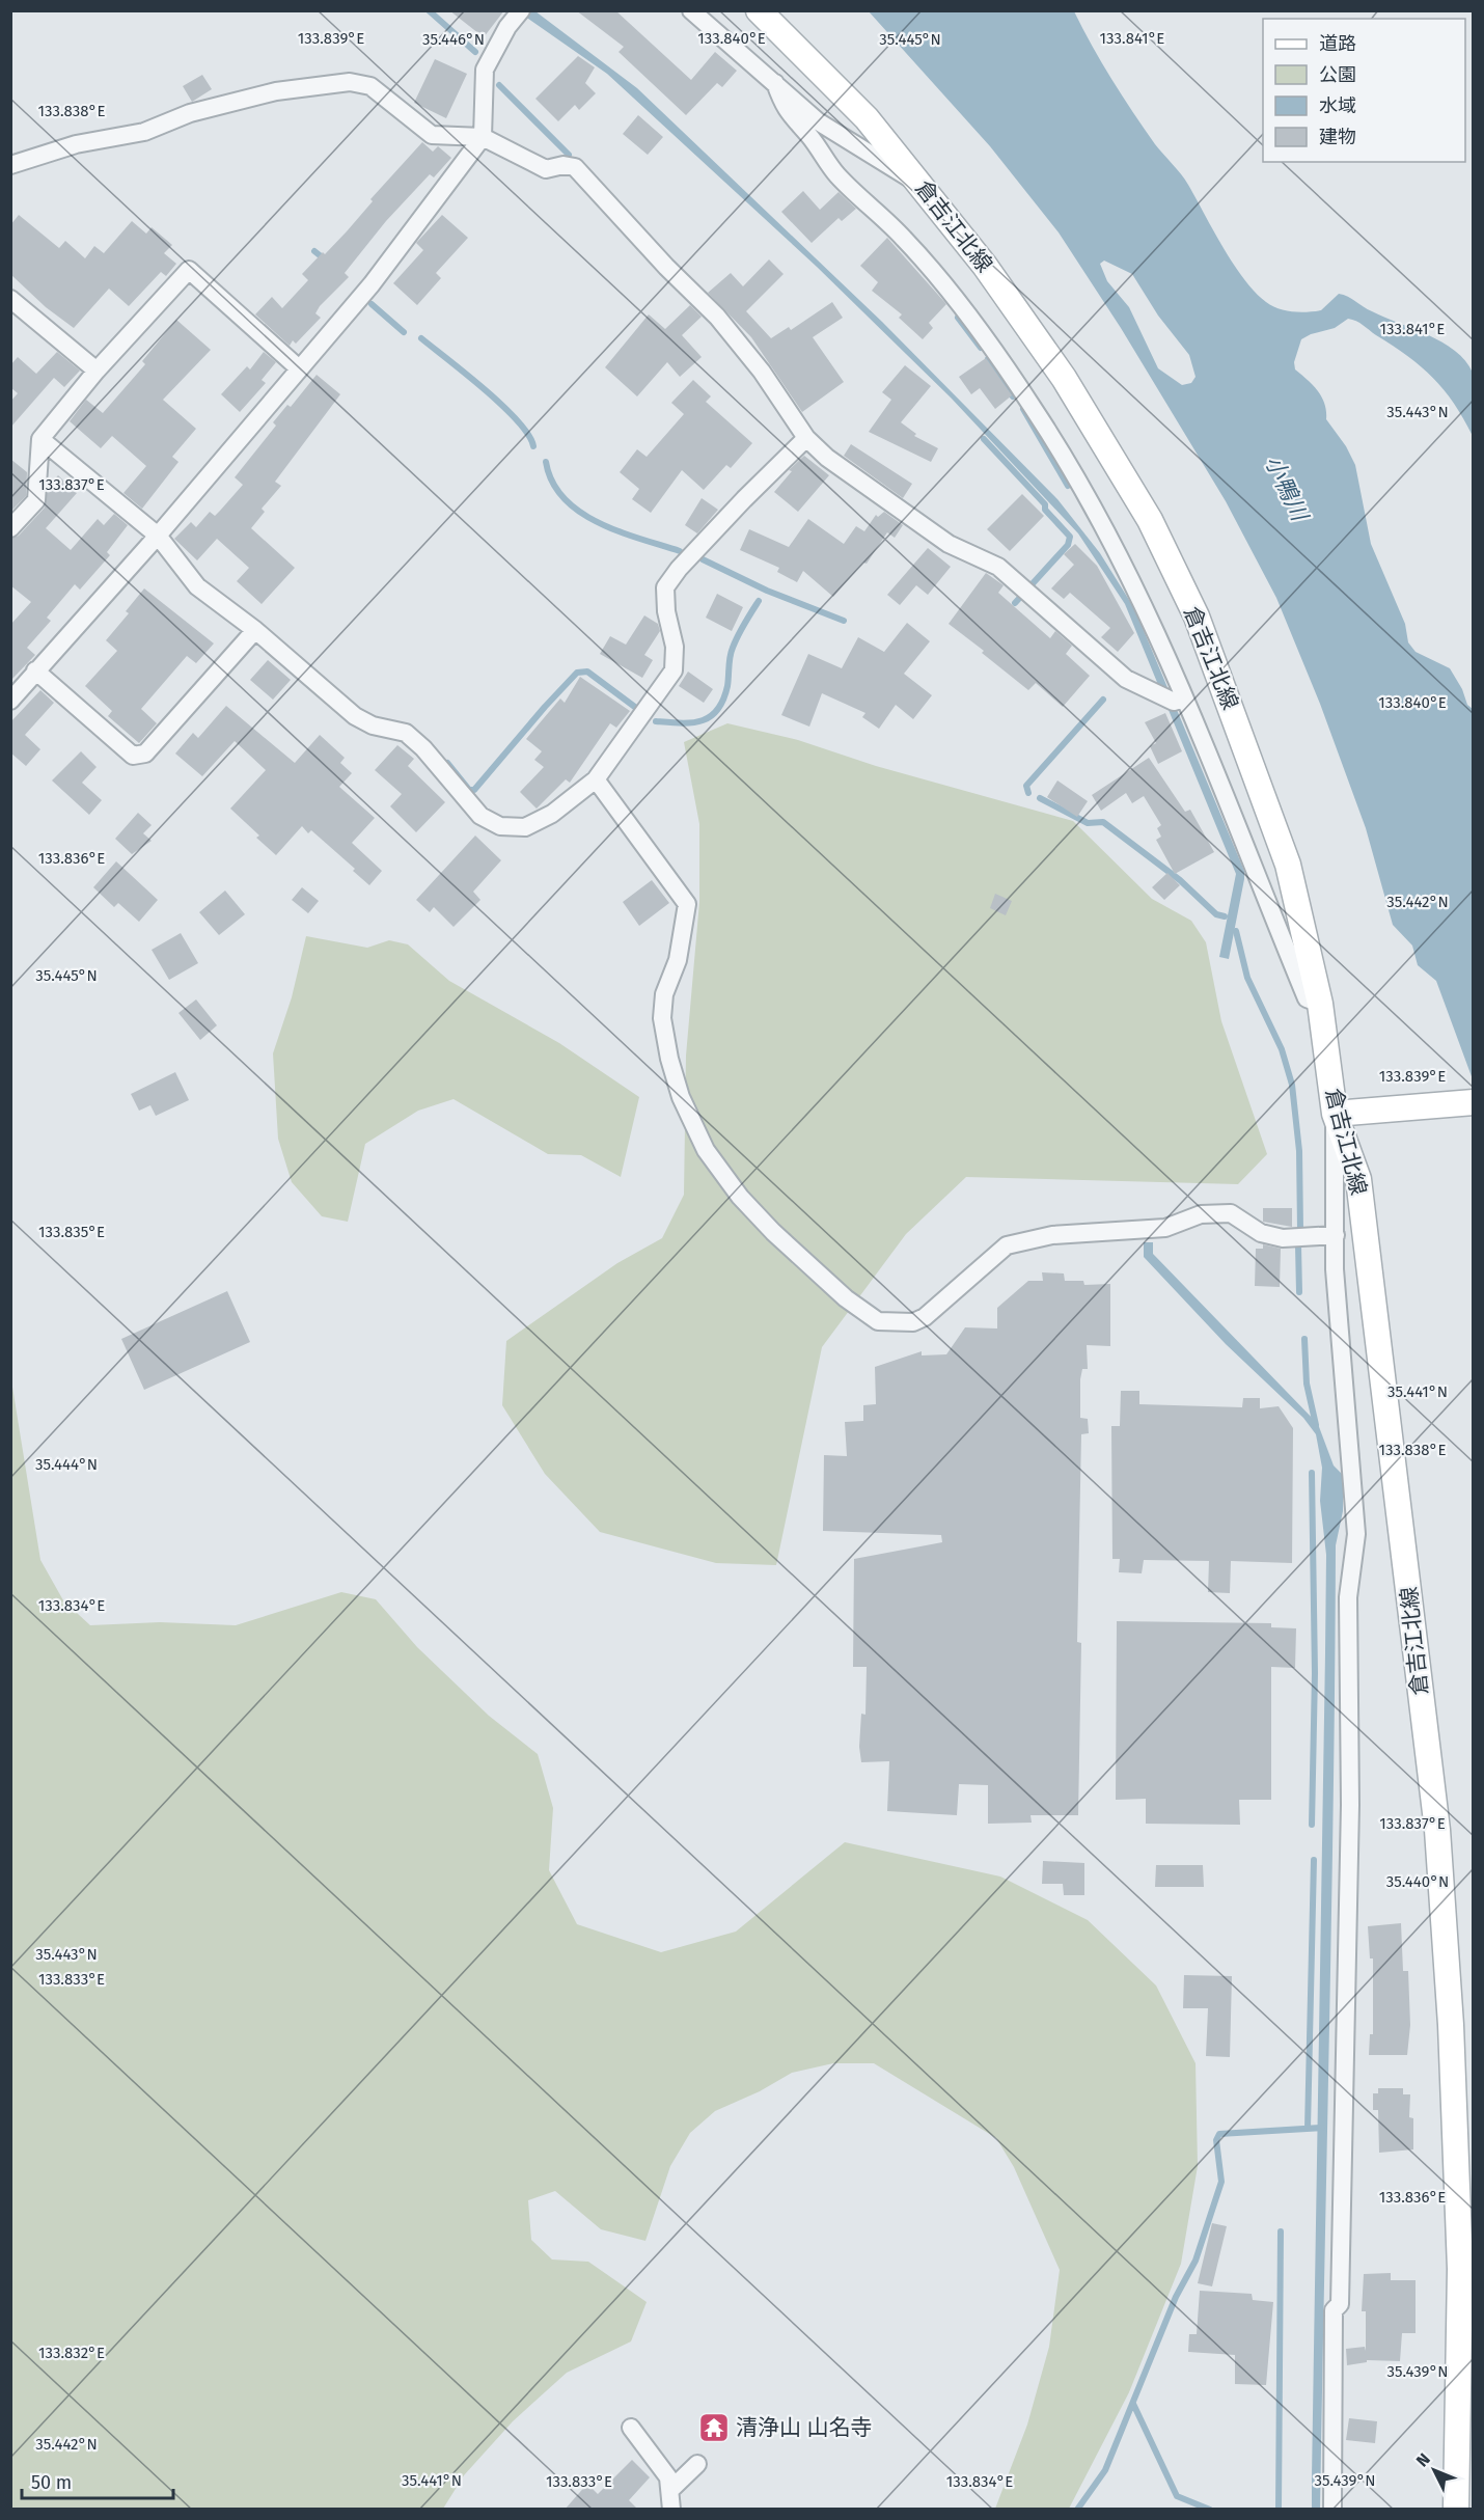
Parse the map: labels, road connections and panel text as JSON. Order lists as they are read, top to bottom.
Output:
{
  "streets": {
    "main road": ["倉吉江北線"]
  },
  "water": ["小鴨川"],
  "places": {
    "temple": ["清浄山 山名寺"]
  },
  "legend": [
    "道路",
    "公園",
    "水域",
    "建物"
  ],
  "scale_bar": "50 m",
  "north": "top left",
  "coordinates": [
    "133.839°E",
    "133.840°E",
    "133.841°E",
    "35.446°N",
    "35.445°N",
    "133.838°E",
    "35.443°N",
    "133.837°E",
    "133.836°E",
    "35.442°N",
    "133.835°E",
    "35.441°N",
    "35.444°N",
    "133.834°E",
    "35.440°N",
    "133.833°E",
    "133.832°E",
    "35.439°N"
  ]
}
